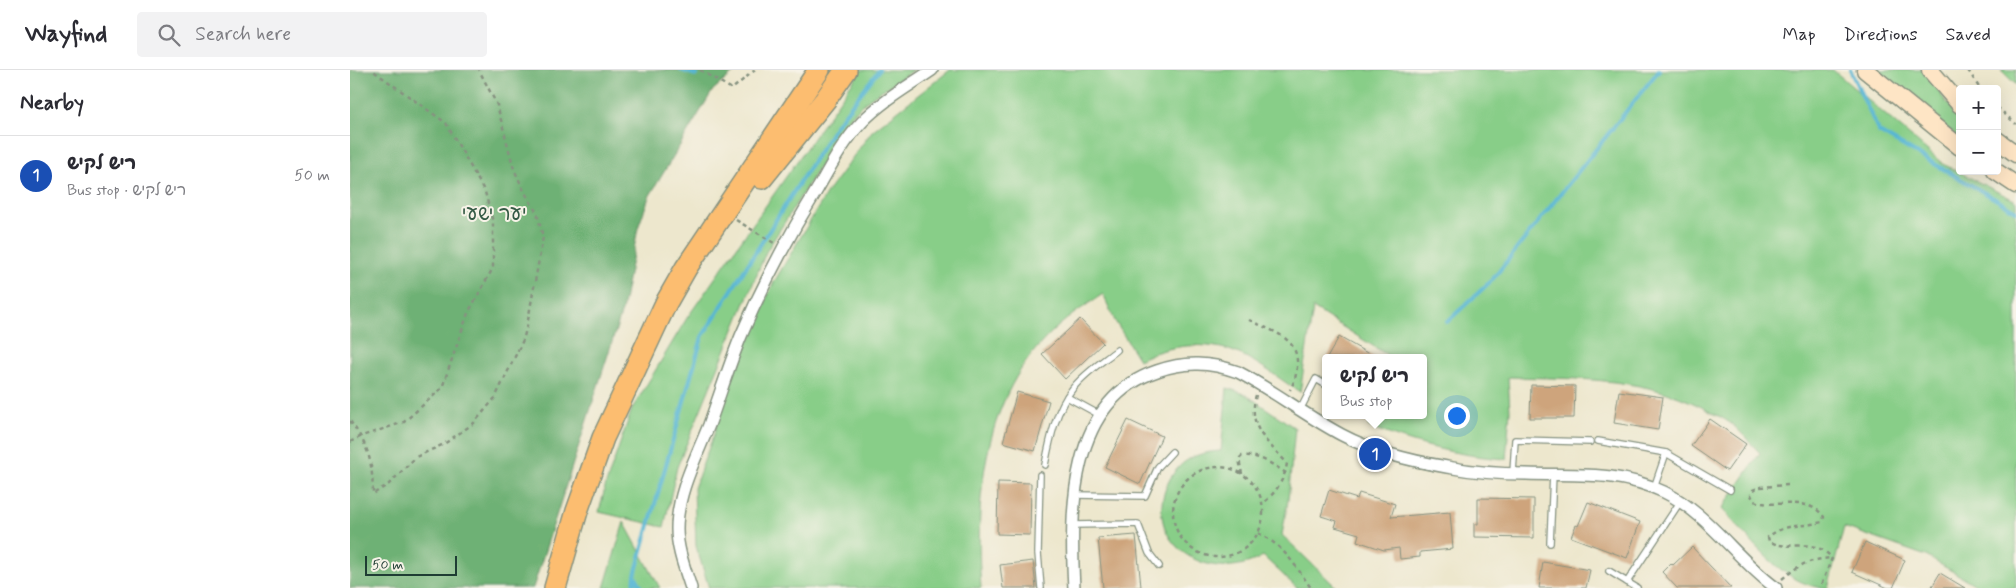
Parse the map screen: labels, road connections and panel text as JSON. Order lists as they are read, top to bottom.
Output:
{
  "parks": ["יער ישעי"],
  "scale_bar": "50 m",
  "page": {
    "header": "Wayfind",
    "search": "Search here",
    "nav": ["Map", "Directions", "Saved"],
    "heading": "Nearby",
    "map_buttons": ["+", "−"],
    "list": [
      {
        "mark": "1",
        "name": "ריש לקיש",
        "note": "Bus stop · ריש לקיש",
        "value": "50 m"
      }
    ],
    "popup": ["ריש לקיש", "Bus stop"],
    "pins": "1",
    "scale": "50 m"
  }
}
